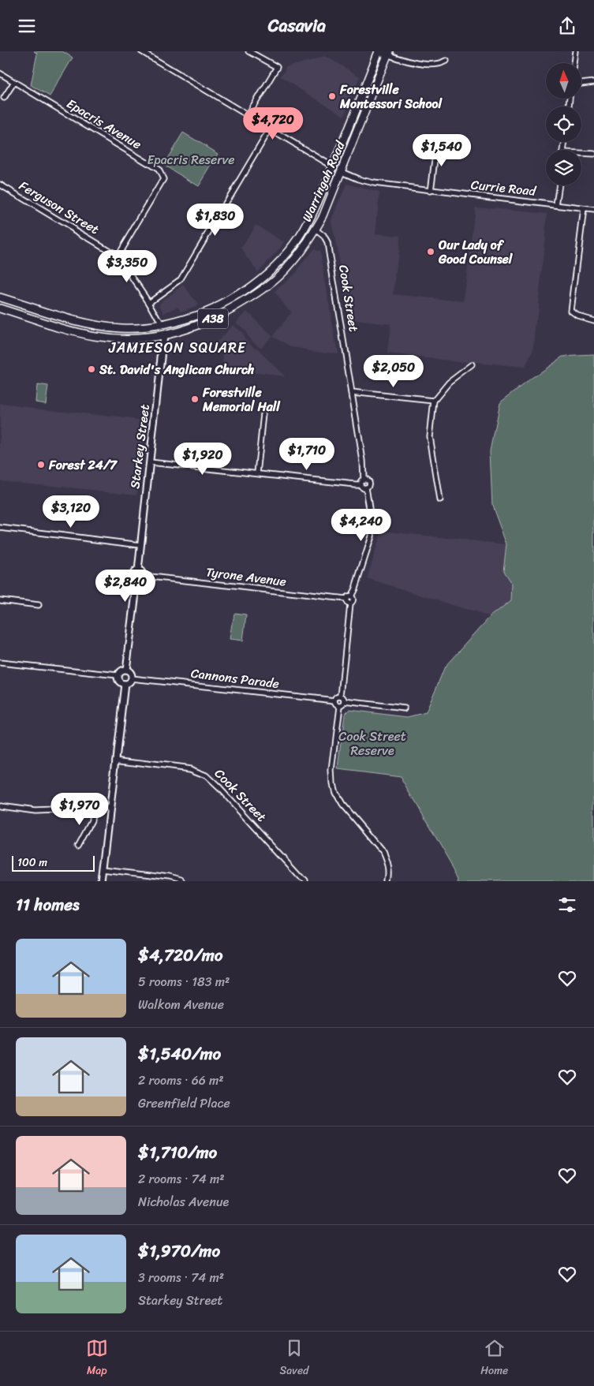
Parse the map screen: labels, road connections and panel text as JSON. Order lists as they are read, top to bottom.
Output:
{
  "streets": {
    "highway": [
      "Warringah Road",
      "Cook Street",
      "A38",
      "Starkey Street"
    ],
    "street": [
      "Epacris Avenue",
      "Currie Road",
      "Ferguson Street",
      "Tyrone Avenue",
      "Cannons Parade"
    ]
  },
  "crossings": [
    ["Epacris Avenue", "Ferguson Street"],
    ["Warringah Road", "Currie Road"],
    ["Warringah Road", "Ferguson Street"],
    ["Warringah Road", "Cook Street"],
    ["Warringah Road", "Starkey Street"],
    ["Ferguson Street", "Starkey Street"],
    ["Starkey Street", "Tyrone Avenue"]
  ],
  "districts": ["JAMIESON SQUARE"],
  "parks": ["Epacris Reserve", "Cook Street Reserve"],
  "places": [
    "Forestville Montessori School",
    "Our Lady of Good Counsel",
    "St. David's Anglican Church",
    "Forestville Memorial Hall",
    "Forest 24/7"
  ],
  "scale_bar": "100 m",
  "north": "top",
  "page": {
    "header": "Casavia",
    "price": [
      "$4,720",
      "$1,540",
      "$1,830",
      "$3,350",
      "$2,050",
      "$1,710",
      "$1,920",
      "$3,120",
      "$4,240",
      "$2,840",
      "$1,970"
    ],
    "scale": "100 m",
    "heading": "11 homes",
    "list": [
      {
        "name": "$4,720/mo",
        "note": "5 rooms · 183 m² · Walkom Avenue"
      },
      {
        "name": "$1,540/mo",
        "note": "2 rooms · 66 m² · Greenfield Place"
      },
      {
        "name": "$1,710/mo",
        "note": "2 rooms · 74 m² · Nicholas Avenue"
      },
      {
        "name": "$1,970/mo",
        "note": "3 rooms · 74 m² · Starkey Street"
      }
    ],
    "tabs": ["Map", "Saved", "Home"]
  }
}
